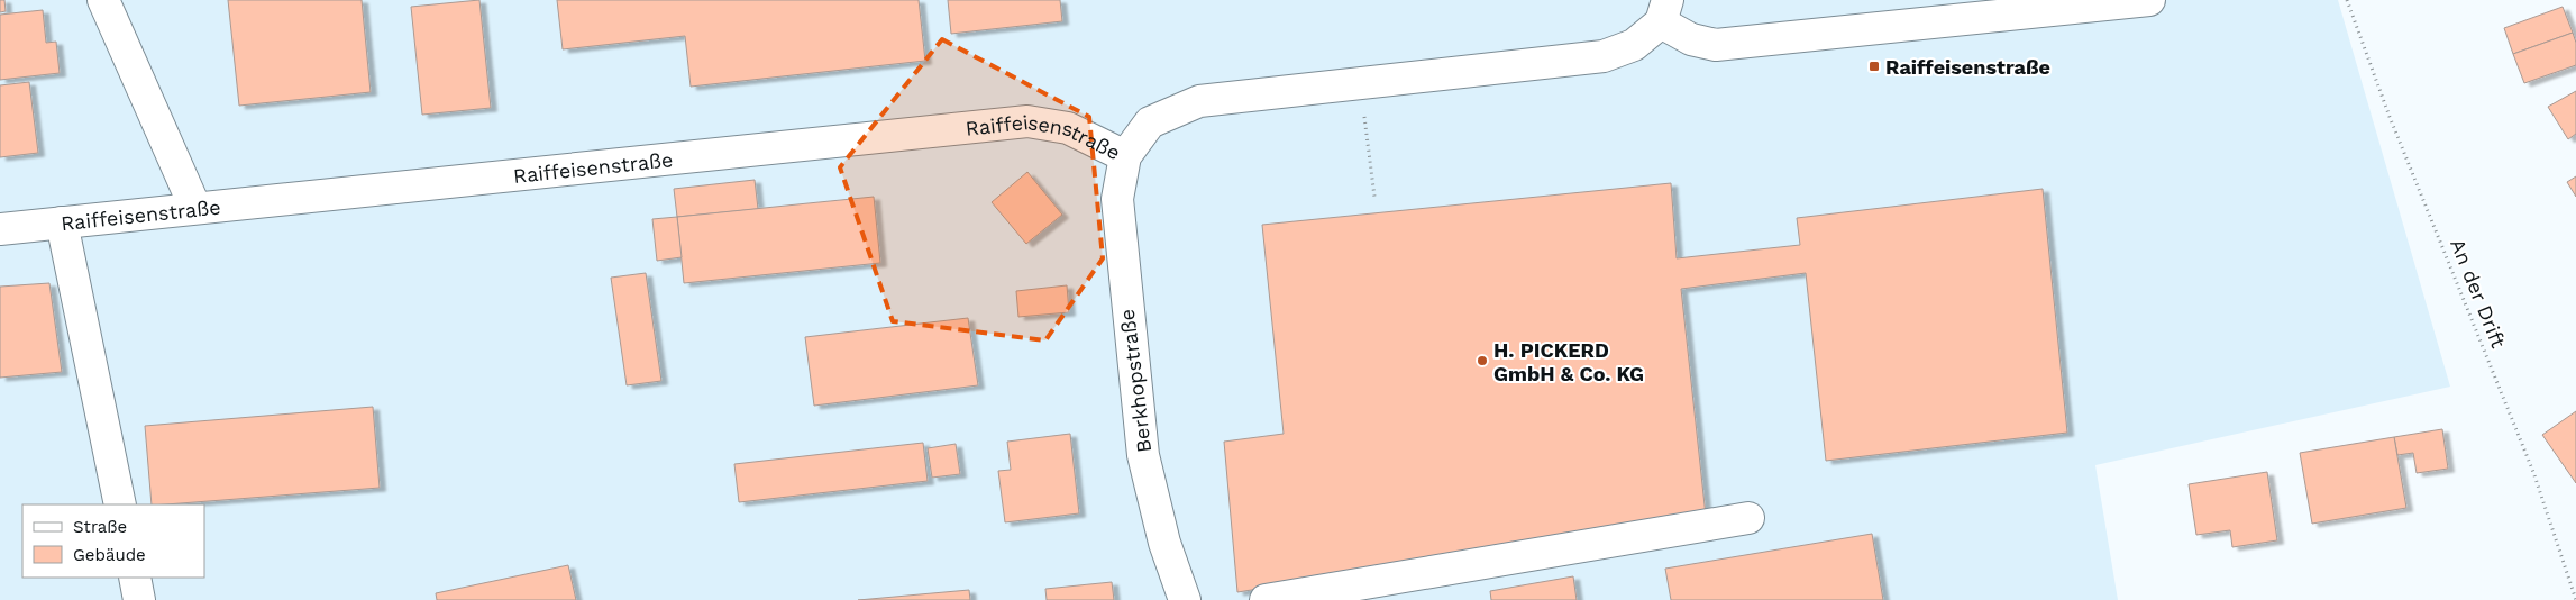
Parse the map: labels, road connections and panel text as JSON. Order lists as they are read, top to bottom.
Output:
{
  "streets": {
    "street": ["Raiffeisenstraße", "Berkhopstraße"],
    "path": ["An der Drift"]
  },
  "crossings": [
    ["Raiffeisenstraße", "Berkhopstraße"]
  ],
  "places": {
    "transit": ["Raiffeisenstraße"],
    "other": ["H. PICKERD GmbH & Co. KG"]
  },
  "legend": ["Straße", "Gebäude"]
}
